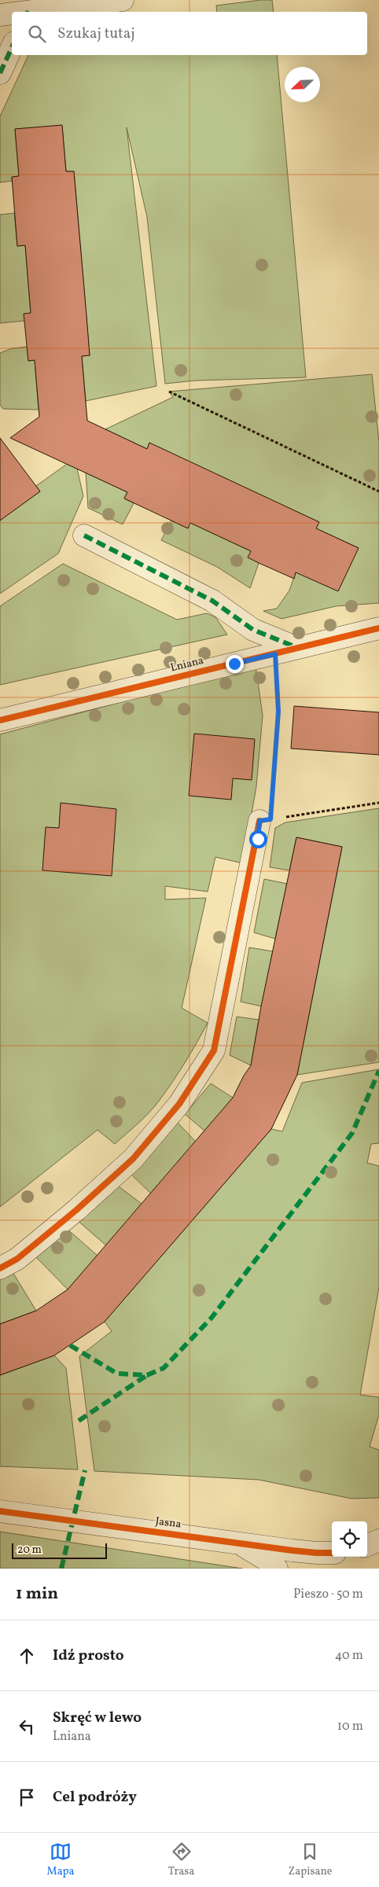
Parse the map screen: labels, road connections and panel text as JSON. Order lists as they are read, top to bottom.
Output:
{
  "streets": {
    "street": ["Lniana", "Jasna"]
  },
  "scale_bar": "20 m",
  "north": "bottom left",
  "page": {
    "search": "Szukaj tutaj",
    "scale": "20 m",
    "heading": ["1 min", "Pieszo · 50 m"],
    "list": [
      ["Idź prosto", "40 m"],
      ["Skręć w lewo", "Lniana", "10 m"],
      "Cel podróży"
    ],
    "nav": ["Mapa", "Trasa", "Zapisane"]
  }
}
